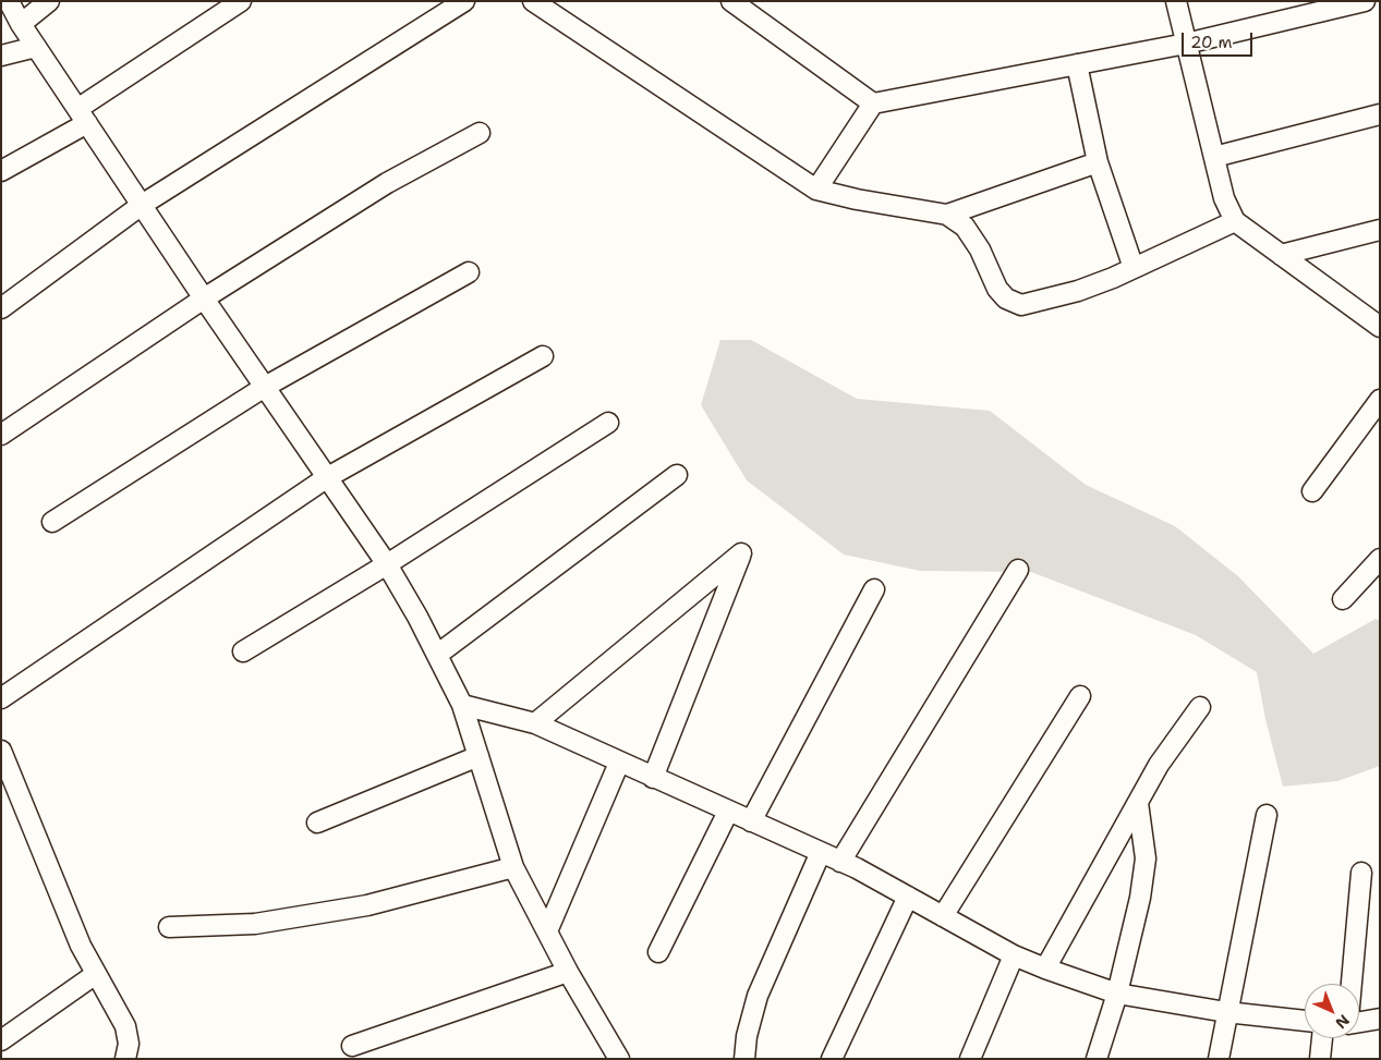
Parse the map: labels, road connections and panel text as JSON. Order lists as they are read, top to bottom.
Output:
{
  "scale_bar": "20 m",
  "north": "bottom right"
}
